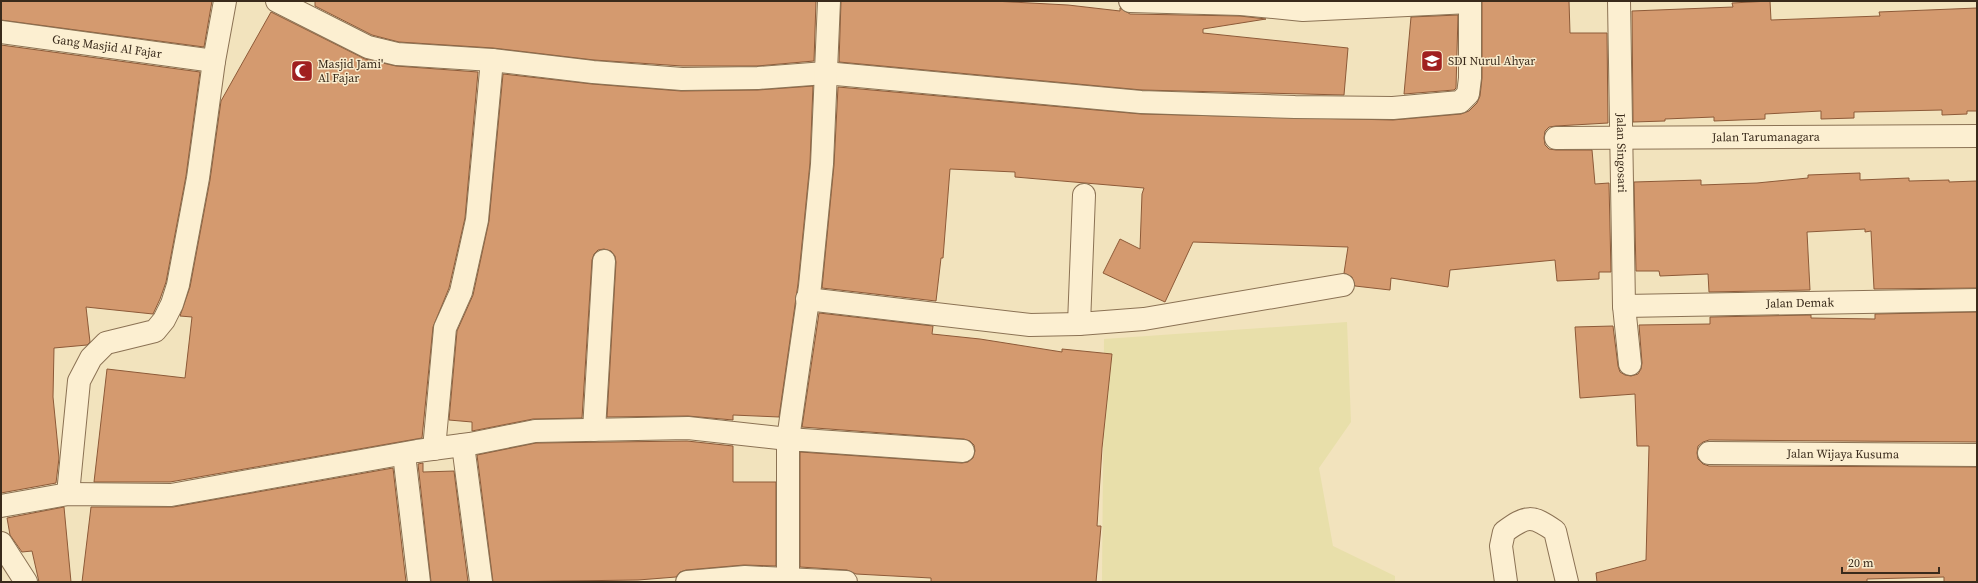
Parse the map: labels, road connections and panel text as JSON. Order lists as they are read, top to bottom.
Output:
{
  "streets": {
    "street": [
      "Gang Masjid Al Fajar",
      "Jalan Tarumanagara",
      "Jalan Singosari",
      "Jalan Demak",
      "Jalan Wijaya Kusuma"
    ]
  },
  "crossings": [
    ["Jalan Tarumanagara", "Jalan Singosari"],
    ["Jalan Singosari", "Jalan Demak"]
  ],
  "places": {
    "school or university": ["SDI Nurul Ahyar"],
    "mosque": ["Masjid Jami' Al Fajar"]
  },
  "scale_bar": "20 m"
}
